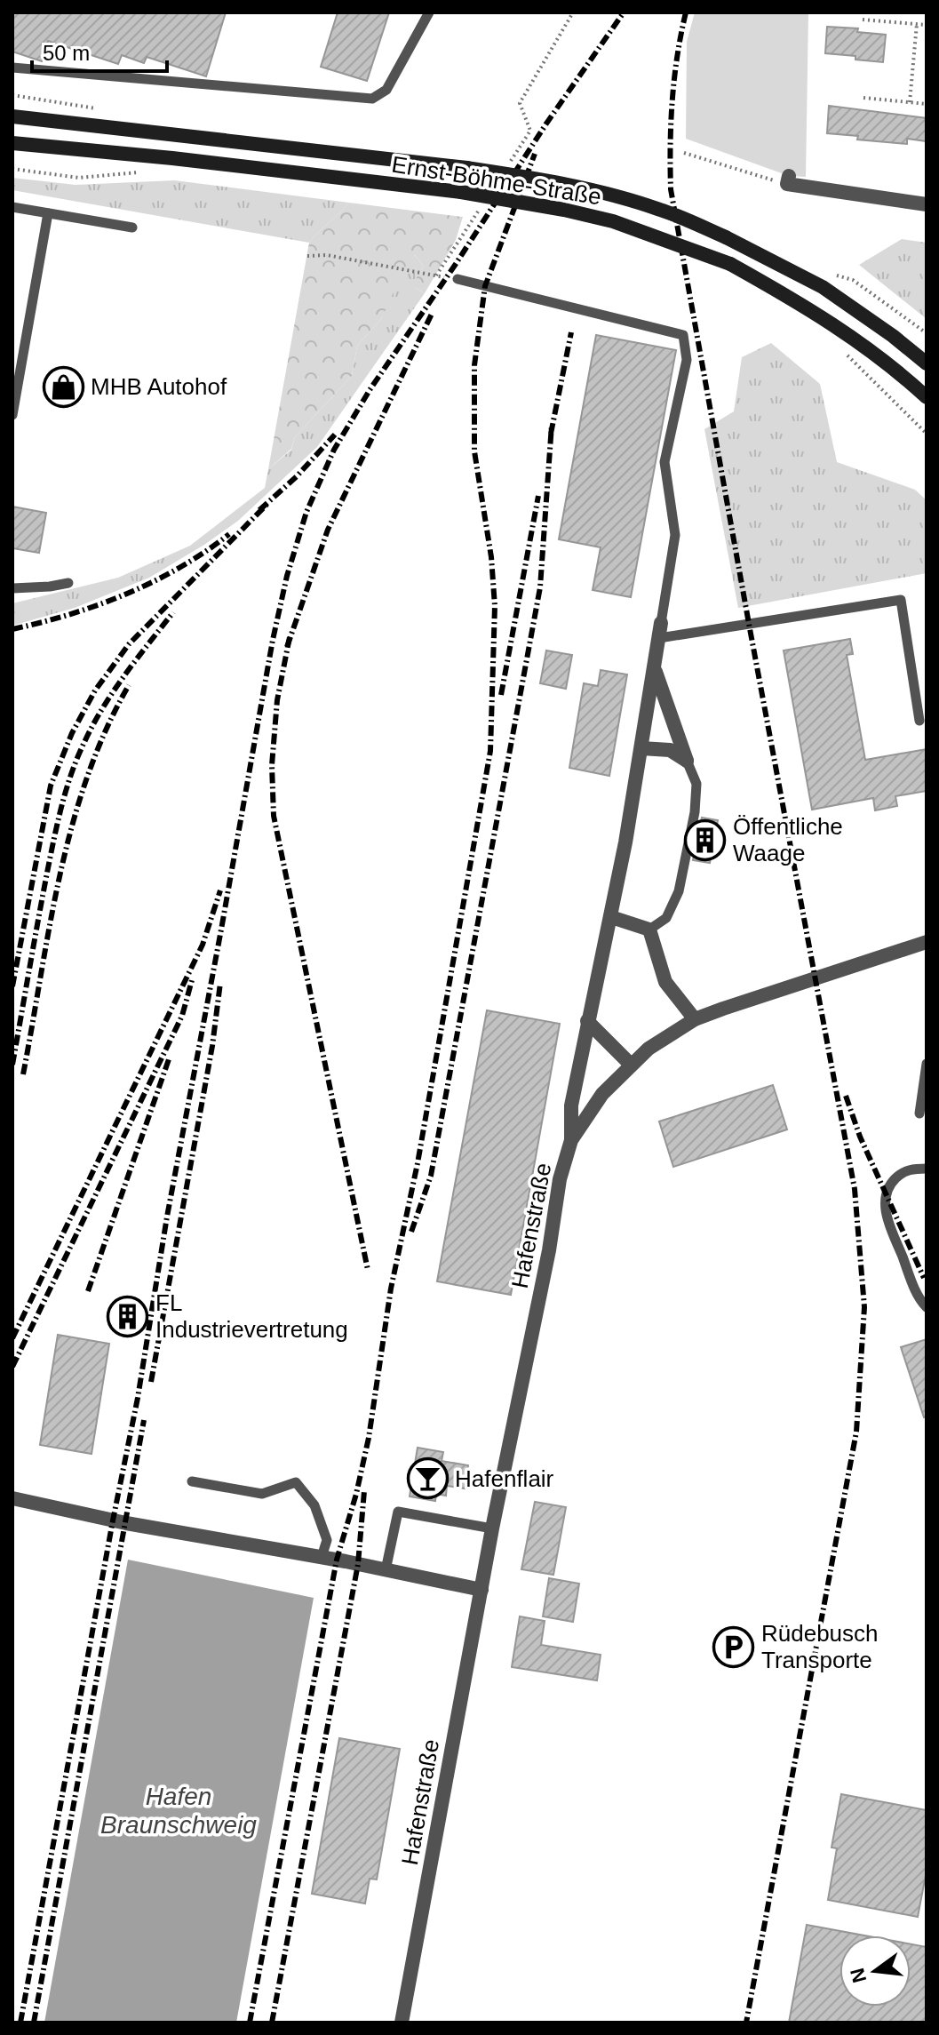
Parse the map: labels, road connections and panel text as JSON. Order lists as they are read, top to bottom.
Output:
{
  "streets": {
    "street": ["Ernst-Böhme-Straße", "Hafenstraße"]
  },
  "water": ["Hafen Braunschweig"],
  "places": {
    "shop": ["MHB Autohof"],
    "building": ["Öffentliche Waage", "FL Industrievertretung"],
    "bar": ["Hafenflair"],
    "parking": ["Rüdebusch Transporte"]
  },
  "scale_bar": "50 m",
  "north": "left"
}
